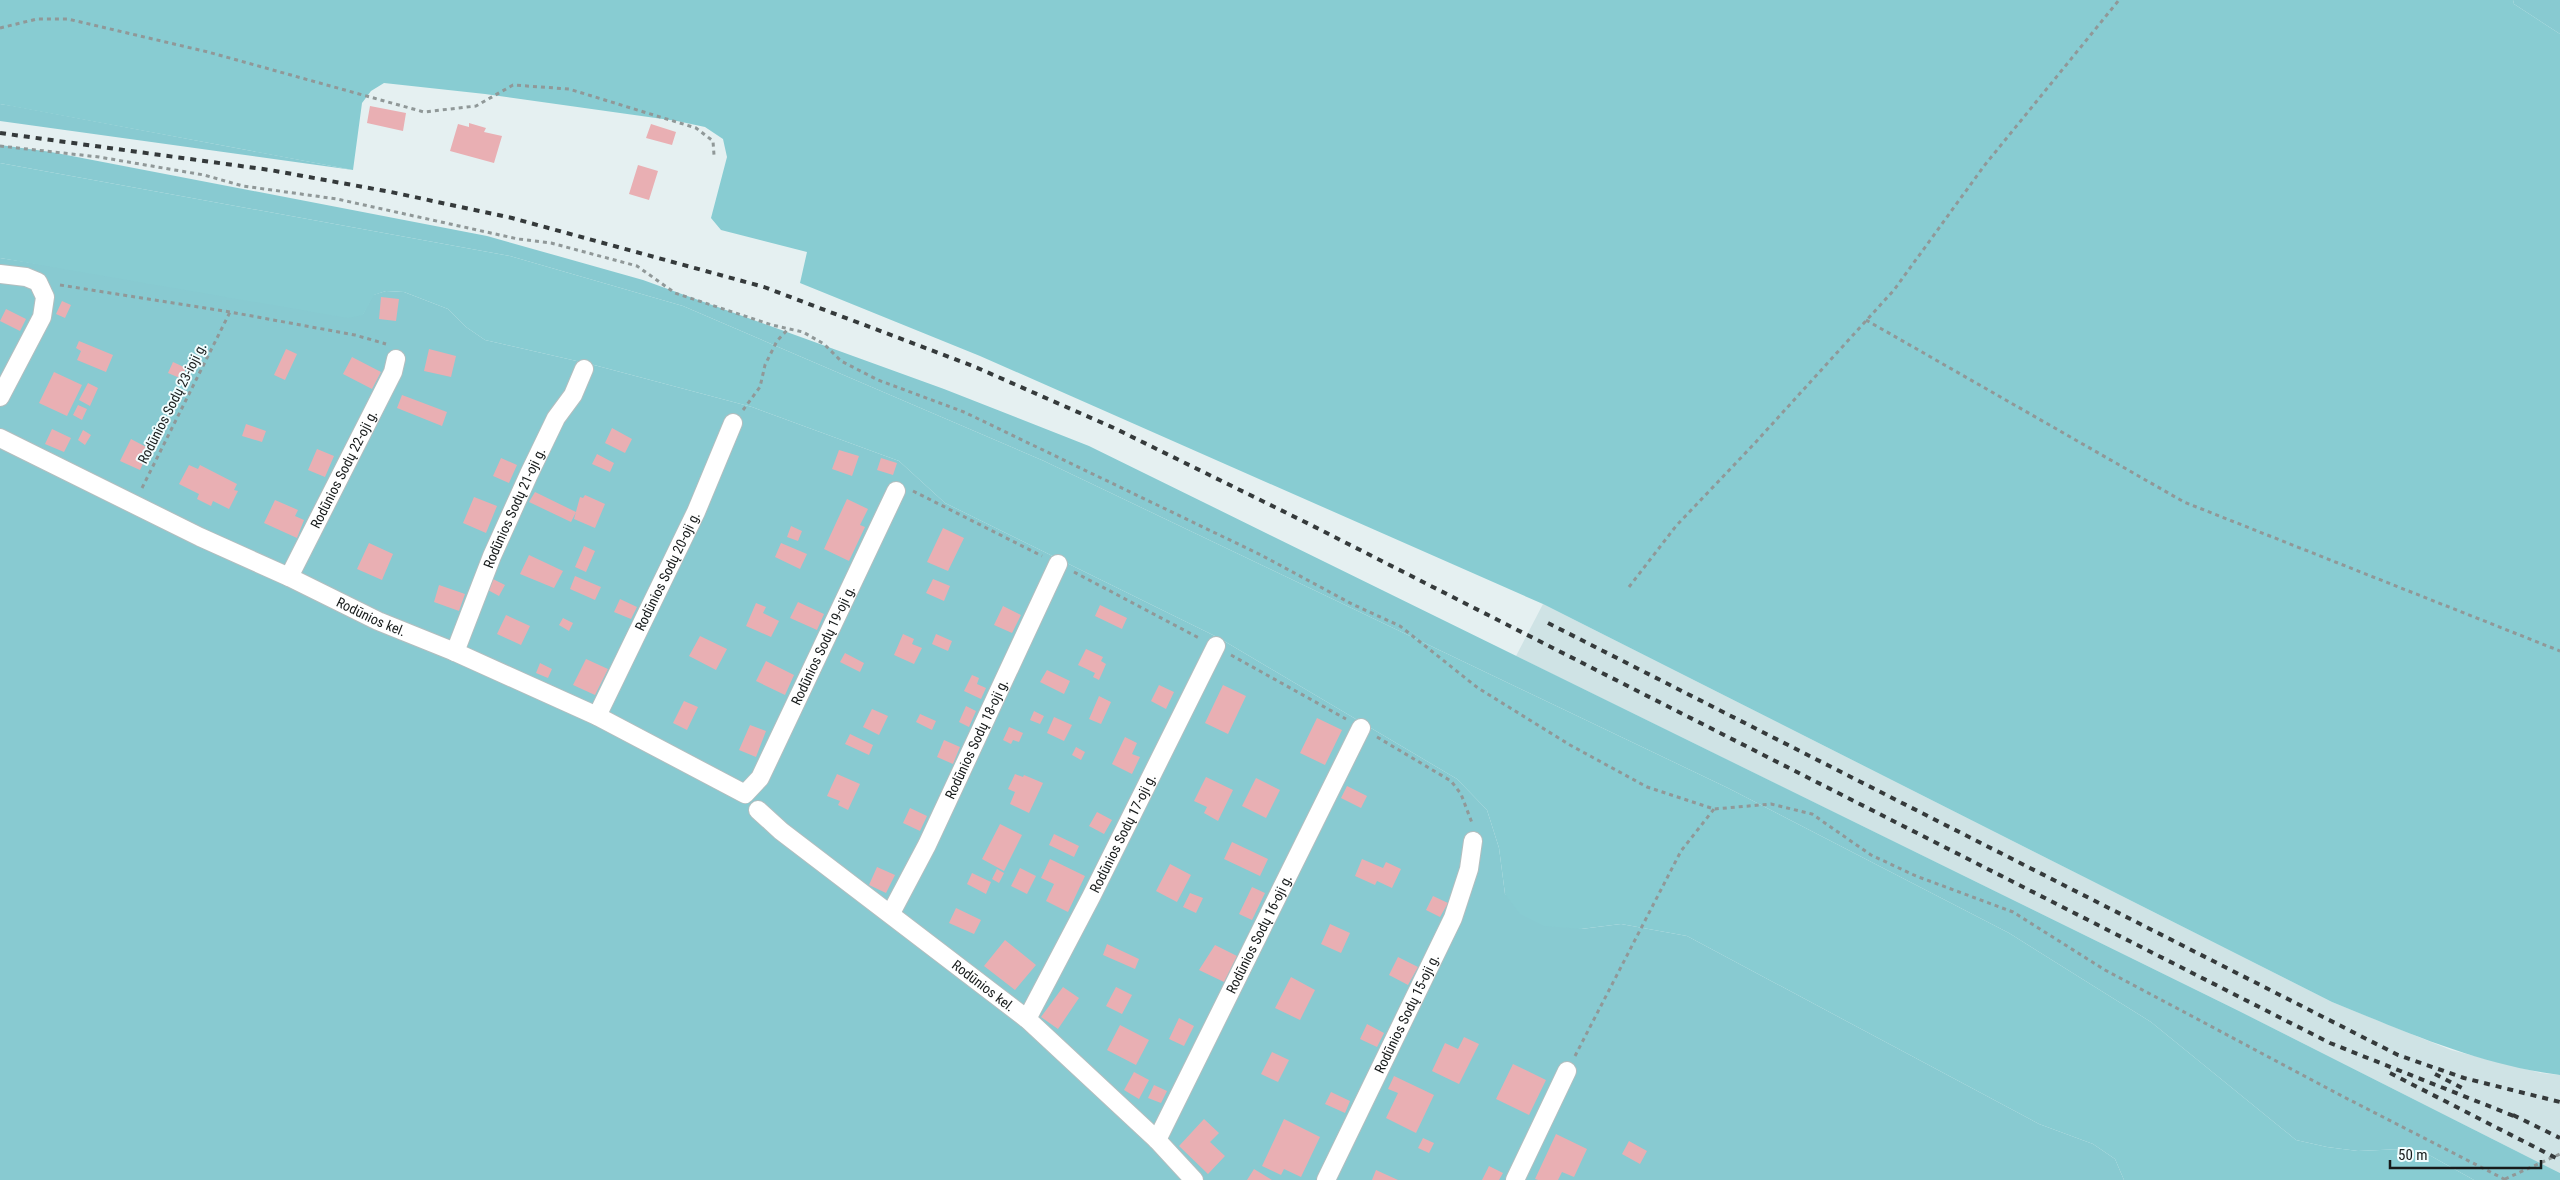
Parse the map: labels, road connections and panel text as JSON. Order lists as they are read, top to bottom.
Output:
{
  "streets": {
    "street": [
      "Rodūnios Sodų 22-oji g.",
      "Rodūnios Sodų 21-oji g.",
      "Rodūnios Sodų 20-oji g.",
      "Rodūnios kel.",
      "Rodūnios Sodų 19-oji g.",
      "Rodūnios Sodų 18-oji g.",
      "Rodūnios Sodų 17-oji g.",
      "Rodūnios Sodų 16-oji g.",
      "Rodūnios Sodų 15-oji g."
    ],
    "path": ["Rodūnios Sodų 23-ioji g."]
  },
  "crossings": [
    ["Rodūnios Sodų 23-ioji g.", "Rodūnios kel."],
    ["Rodūnios Sodų 22-oji g.", "Rodūnios kel."],
    ["Rodūnios Sodų 21-oji g.", "Rodūnios kel."],
    ["Rodūnios Sodų 20-oji g.", "Rodūnios kel."],
    ["Rodūnios kel.", "Rodūnios Sodų 19-oji g."],
    ["Rodūnios kel.", "Rodūnios Sodų 18-oji g."],
    ["Rodūnios kel.", "Rodūnios Sodų 17-oji g."],
    ["Rodūnios kel.", "Rodūnios Sodų 16-oji g."]
  ],
  "scale_bar": "50 m"
}
